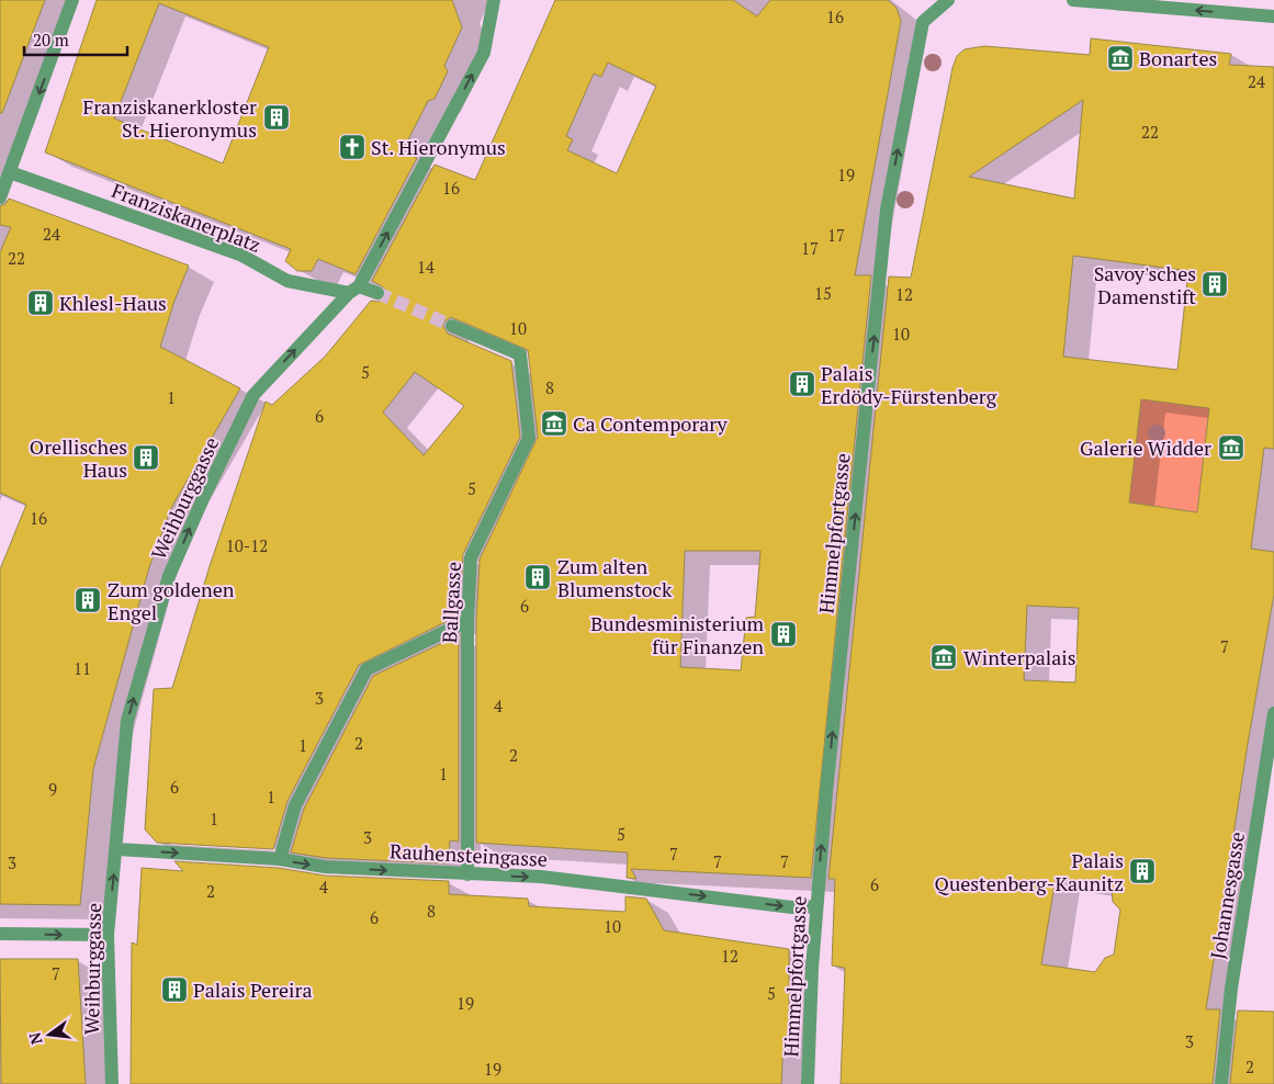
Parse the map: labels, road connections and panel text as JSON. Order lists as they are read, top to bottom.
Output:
{
  "streets": {
    "street": [
      "Franziskanerplatz",
      "Weihburggasse",
      "Himmelpfortgasse",
      "Ballgasse",
      "Rauhensteingasse",
      "Johannesgasse"
    ]
  },
  "crossings": [
    ["Franziskanerplatz", "Weihburggasse"],
    ["Weihburggasse", "Rauhensteingasse"],
    ["Himmelpfortgasse", "Rauhensteingasse"],
    ["Ballgasse", "Rauhensteingasse"]
  ],
  "one_way": ["Weihburggasse", "Himmelpfortgasse", "Rauhensteingasse"],
  "places": {
    "museum": [
      "Bonartes",
      "Ca Contemporary",
      "Galerie Widder",
      "Winterpalais"
    ],
    "building": [
      "Franziskanerkloster St. Hieronymus",
      "Savoy'sches Damenstift",
      "Khlesl-Haus",
      "Palais Erdödy-Fürstenberg",
      "Orellisches Haus",
      "Zum alten Blumenstock",
      "Zum goldenen Engel",
      "Bundesministerium für Finanzen",
      "Palais Questenberg-Kaunitz",
      "Palais Pereira"
    ],
    "church": ["St. Hieronymus"]
  },
  "house_numbers": [
    "16",
    "24",
    "22",
    "19",
    "16",
    "24",
    "17",
    "17",
    "22",
    "14",
    "15",
    "12",
    "10",
    "10",
    "5",
    "8",
    "1",
    "6",
    "5",
    "16",
    "10-12",
    "6",
    "7",
    "11",
    "3",
    "4",
    "2",
    "1",
    "2",
    "1",
    "6",
    "9",
    "1",
    "1",
    "5",
    "3",
    "7",
    "7",
    "7",
    "3",
    "6",
    "4",
    "2",
    "8",
    "6",
    "10",
    "12",
    "7",
    "5",
    "19",
    "3",
    "2",
    "19"
  ],
  "scale_bar": "20 m",
  "north": "left"
}
